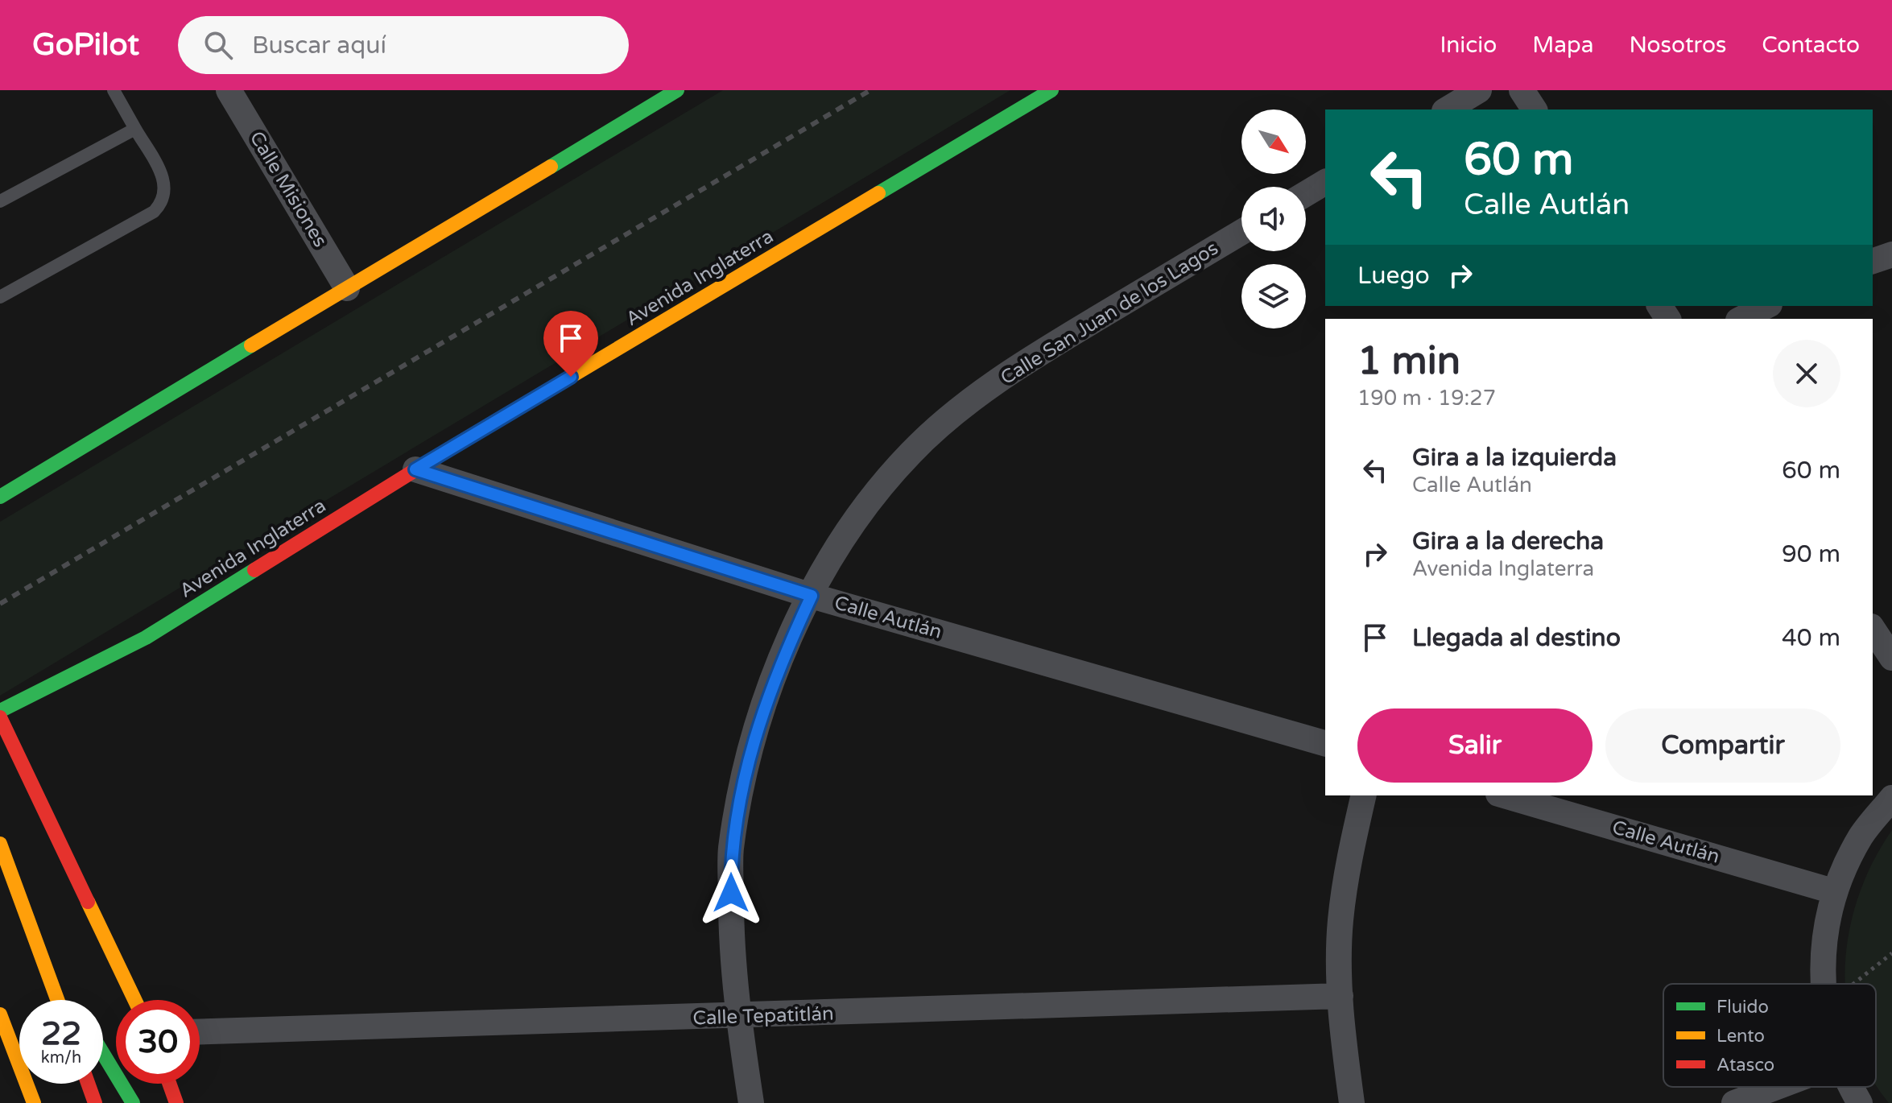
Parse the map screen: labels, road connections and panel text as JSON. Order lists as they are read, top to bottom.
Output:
{
  "streets": {
    "street": [
      "Calle Misiones",
      "Avenida Inglaterra",
      "Calle San Juan de los Lagos",
      "Calle Autlán",
      "Calle Tepatitlán"
    ]
  },
  "crossings": [
    ["Avenida Inglaterra", "Calle Autlán"],
    ["Calle San Juan de los Lagos", "Calle Autlán"],
    ["Calle San Juan de los Lagos", "Calle Tepatitlán"]
  ],
  "legend": ["Fluido", "Lento", "Atasco"],
  "north": "bottom right",
  "page": {
    "header": "GoPilot",
    "search": "Buscar aquí",
    "nav": [
      "Inicio",
      "Mapa",
      "Nosotros",
      "Contacto"
    ],
    "turn": ["60 m", "Calle Autlán"],
    "then": "Luego",
    "heading": ["1 min", "190 m · 19:27"],
    "list": [
      {
        "name": "Gira a la izquierda",
        "note": "Calle Autlán",
        "value": "60 m"
      },
      {
        "name": "Gira a la derecha",
        "note": "Avenida Inglaterra",
        "value": "90 m"
      },
      {
        "name": "Llegada al destino",
        "value": "40 m"
      }
    ],
    "buttons": ["Salir", "Compartir"],
    "speed": "22 km/h",
    "limit": "30"
  }
}
